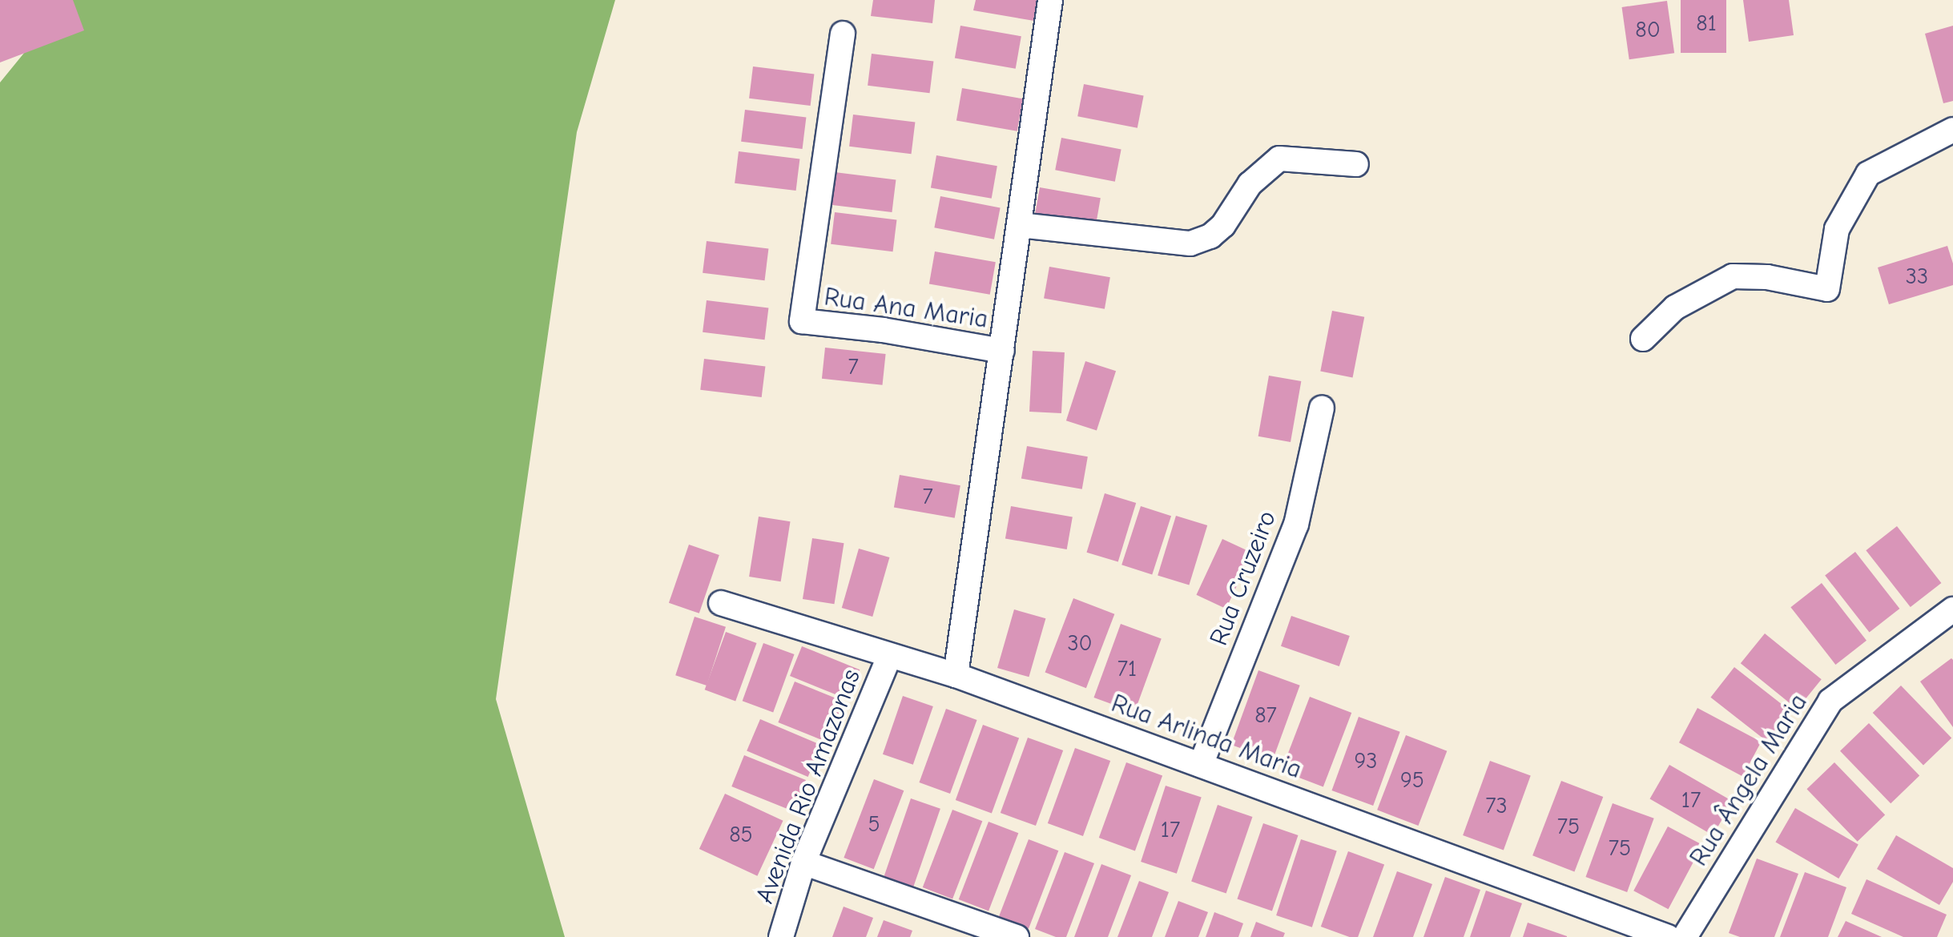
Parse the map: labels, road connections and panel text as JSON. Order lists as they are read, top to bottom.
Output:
{
  "streets": {
    "street": [
      "Rua Ana Maria",
      "Rua Cruzeiro",
      "Rua Arlinda Maria",
      "Rua Ângela Maria",
      "Avenida Rio Amazonas"
    ]
  },
  "crossings": [
    ["Rua Cruzeiro", "Rua Arlinda Maria"],
    ["Rua Arlinda Maria", "Avenida Rio Amazonas"]
  ],
  "house_numbers": [
    "81",
    "80",
    "33",
    "7",
    "7",
    "30",
    "71",
    "87",
    "93",
    "95",
    "17",
    "73",
    "5",
    "75",
    "17",
    "85",
    "75"
  ]
}
